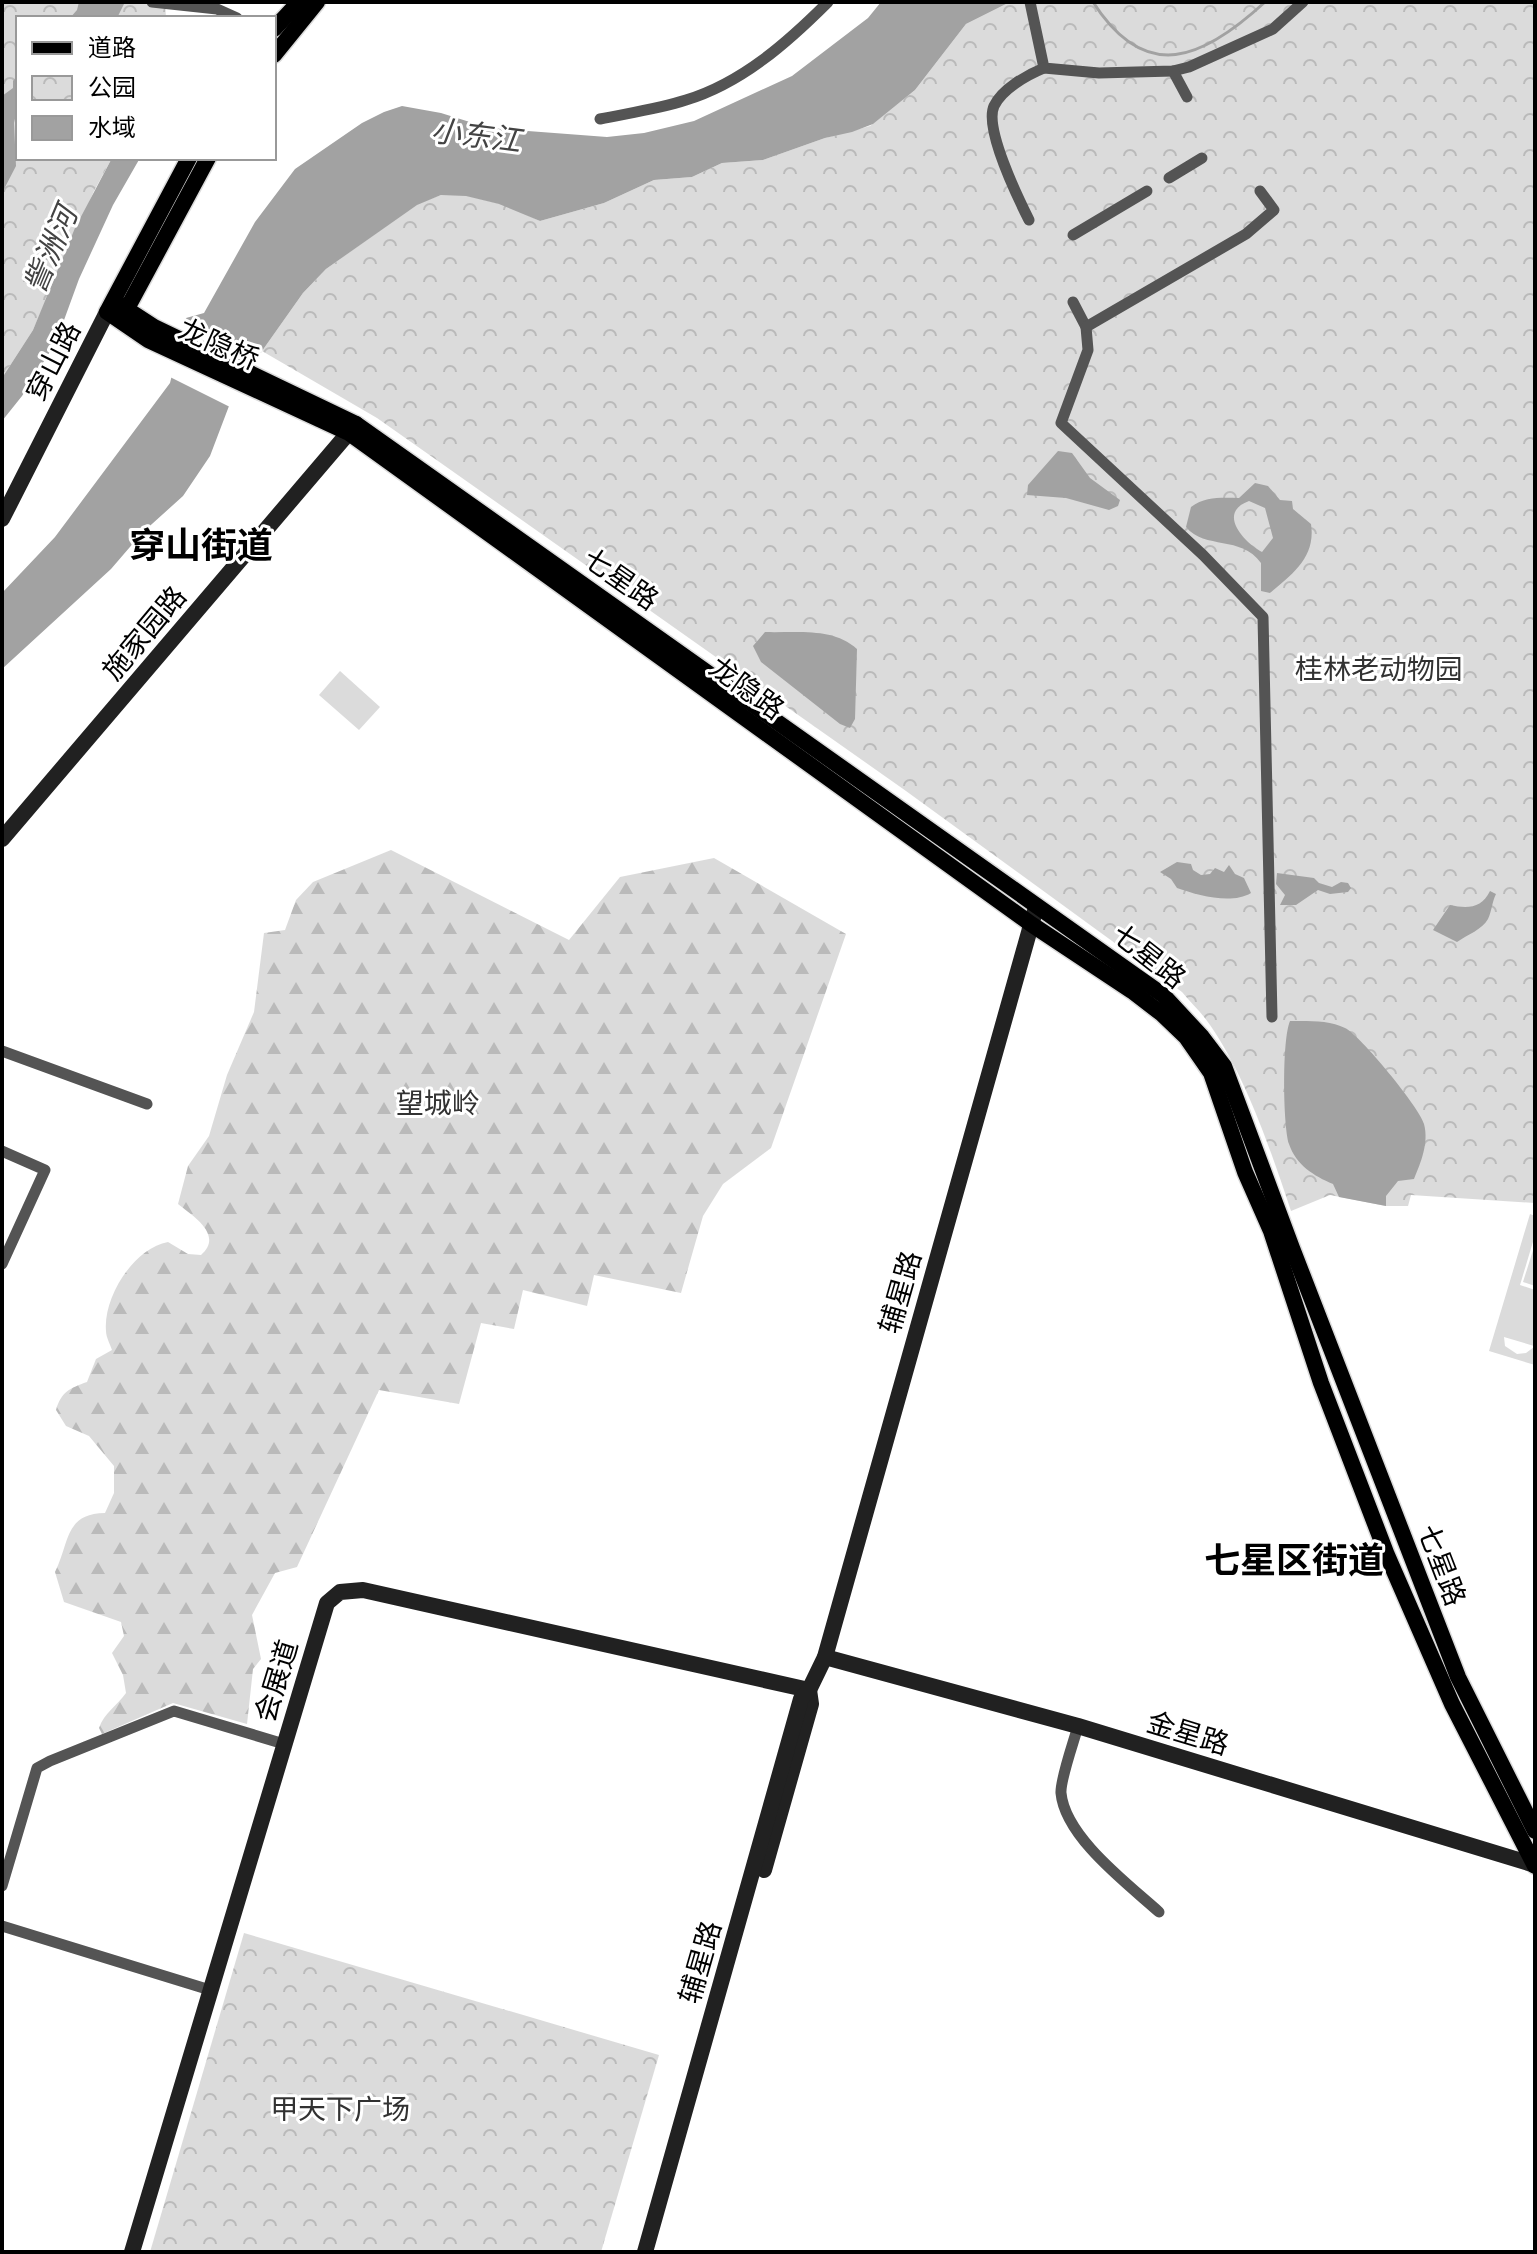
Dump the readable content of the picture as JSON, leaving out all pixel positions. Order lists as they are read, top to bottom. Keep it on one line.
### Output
{"streets":{"main road":["龙隐桥","穿山路","七星路","龙隐路"],"street":["施家园路","辅星路","会展道","金星路"]},"crossings":[["龙隐桥","穿山路"],["龙隐桥","龙隐路"],["七星路","施家园路"],["七星路","龙隐路"],["七星路","辅星路"],["七星路","金星路"],["施家园路","龙隐路"],["龙隐路","辅星路"],["辅星路","会展道"],["辅星路","金星路"]],"districts":["穿山街道","七星区街道"],"water":["小东江","訾洲河"],"parks":["桂林老动物园","望城岭","甲天下广场"],"legend":["道路","公园","水域"]}
